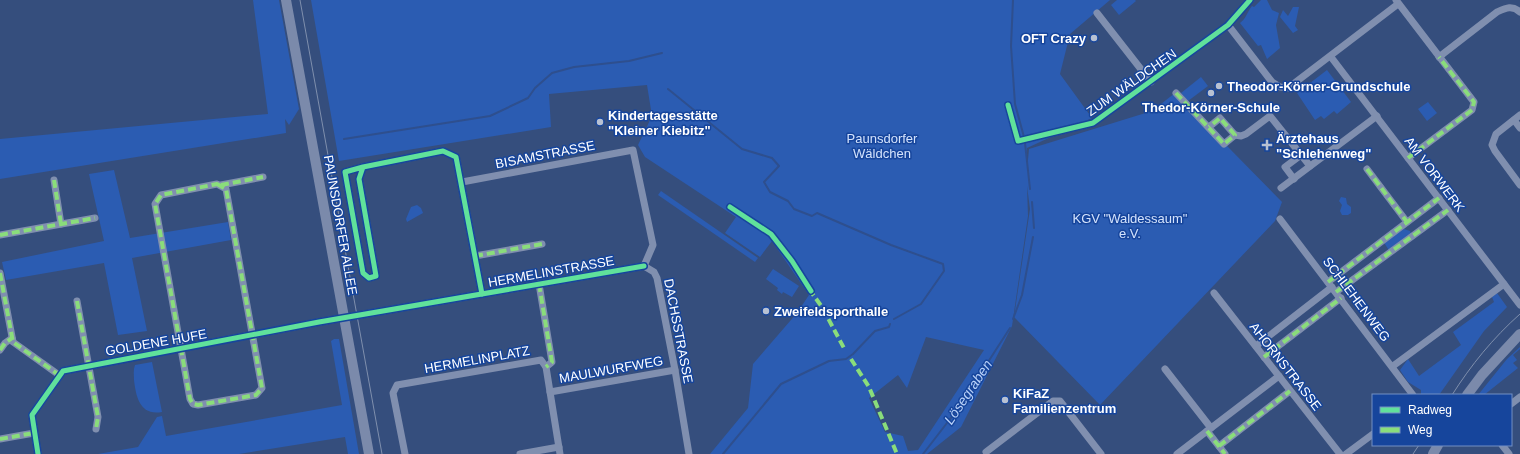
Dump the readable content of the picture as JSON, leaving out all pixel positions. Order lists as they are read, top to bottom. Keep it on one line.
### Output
{"streets":{"main road":["PAUNSDORFER ALLEE"],"street":["ZUM WÄLDCHEN","BISAMSTRASSE","AM VORWERK","HERMELINSTRASSE","SCHLEHENWEG","DACHSSTRASSE","GOLDENE HUFE","HERMELINPLATZ","AHORNSTRASSE","MAULWURFWEG"]},"crossings":[["BISAMSTRASSE","HERMELINSTRASSE"],["BISAMSTRASSE","DACHSSTRASSE"],["PAUNSDORFER ALLEE","HERMELINSTRASSE"],["PAUNSDORFER ALLEE","GOLDENE HUFE"],["HERMELINSTRASSE","DACHSSTRASSE"],["HERMELINSTRASSE","GOLDENE HUFE"],["HERMELINSTRASSE","HERMELINPLATZ"],["DACHSSTRASSE","MAULWURFWEG"]],"water":["Lösegraben"],"parks":["Paunsdorfer Wäldchen","KGV \"Waldessaum\" e.V."],"places":{"other":["OFT Crazy","Theodor-Körner-Grundschule","Thedor-Körner-Schule","Kindertagesstätte \"Kleiner Kiebitz\"","Zweifeldsporthalle","KiFaZ Familienzentrum"],"health":["Ärztehaus \"Schlehenweg\""]},"legend":["Radweg","Weg"]}
